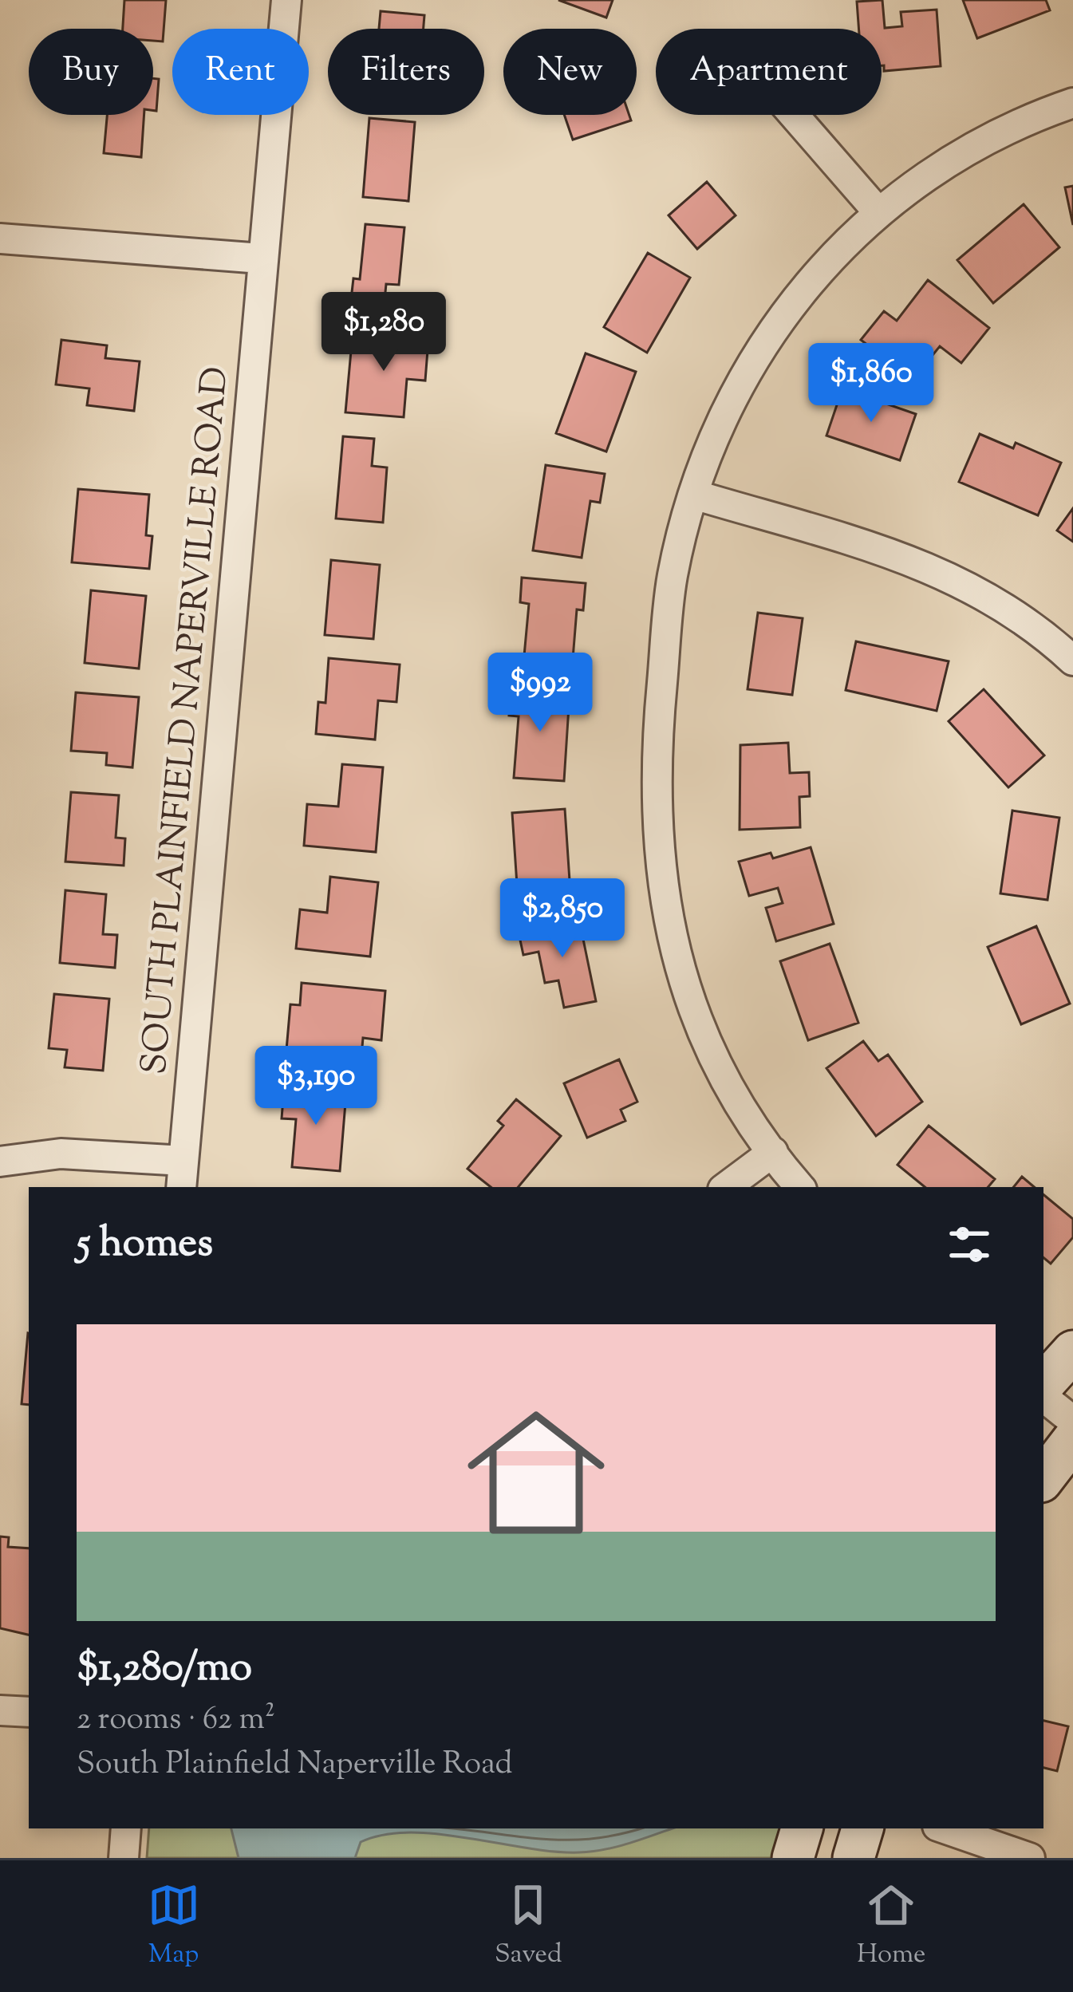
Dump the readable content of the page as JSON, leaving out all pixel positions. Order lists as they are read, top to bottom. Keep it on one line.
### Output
{"streets":{"street":["SOUTH PLAINFIELD NAPERVILLE ROAD"]},"page":{"chip":["Buy","Rent","Filters","New","Apartment"],"price":["$1,280","$1,860","$992","$2,850","$3,190"],"heading":"5 homes","list":[{"name":"$1,280/mo","note":"2 rooms · 62 m² · South Plainfield Naperville Road"}],"tabs":["Map","Saved","Home"]}}
